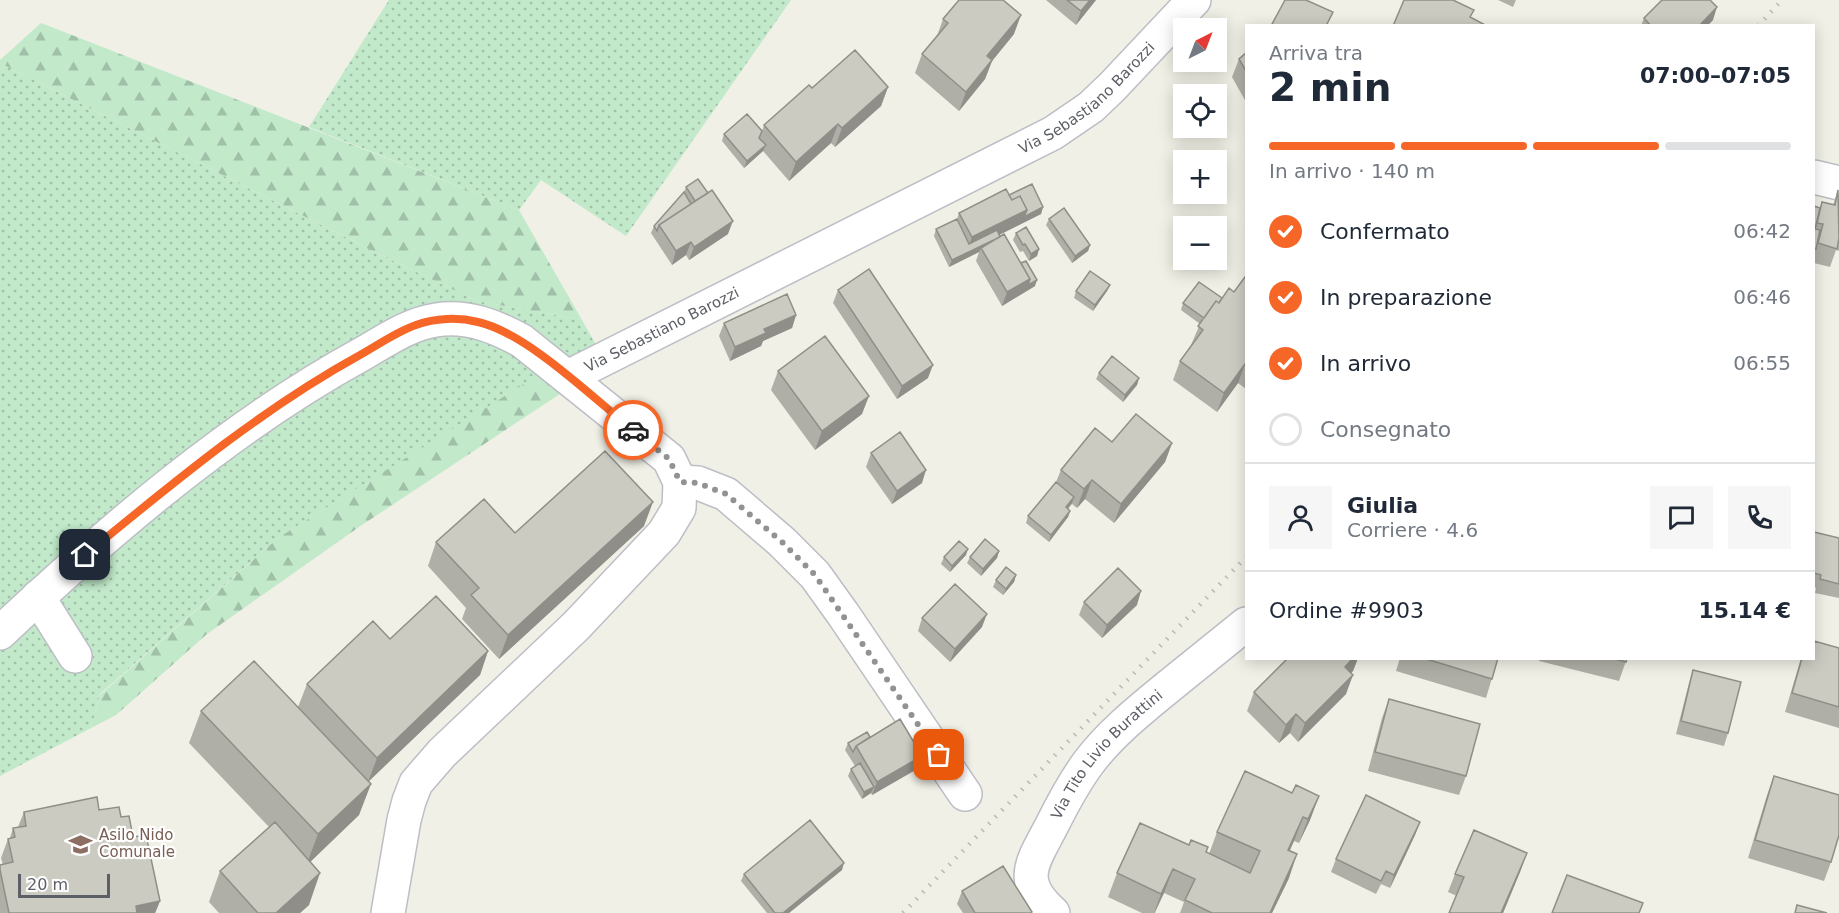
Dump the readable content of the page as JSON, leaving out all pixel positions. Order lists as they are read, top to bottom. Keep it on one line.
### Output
{"streets":{"street":["Via Sebastiano Barozzi","Via Tito Livio Burattini"]},"places":{"school or university":["Asilo Nido Comunale"]},"scale_bar":"20 m","north":"top right","page":{"map_buttons":["+","−"],"heading":["2 min","Arriva tra","07:00–07:05"],"panel":["Giulia","Corriere · 4.6","Ordine #9903","15.14 €"],"bar":"In arrivo · 140 m","list":[["Confermato","06:42"],["In preparazione","06:46"],["In arrivo","06:55"],"Consegnato"],"scale":"20 m"}}
